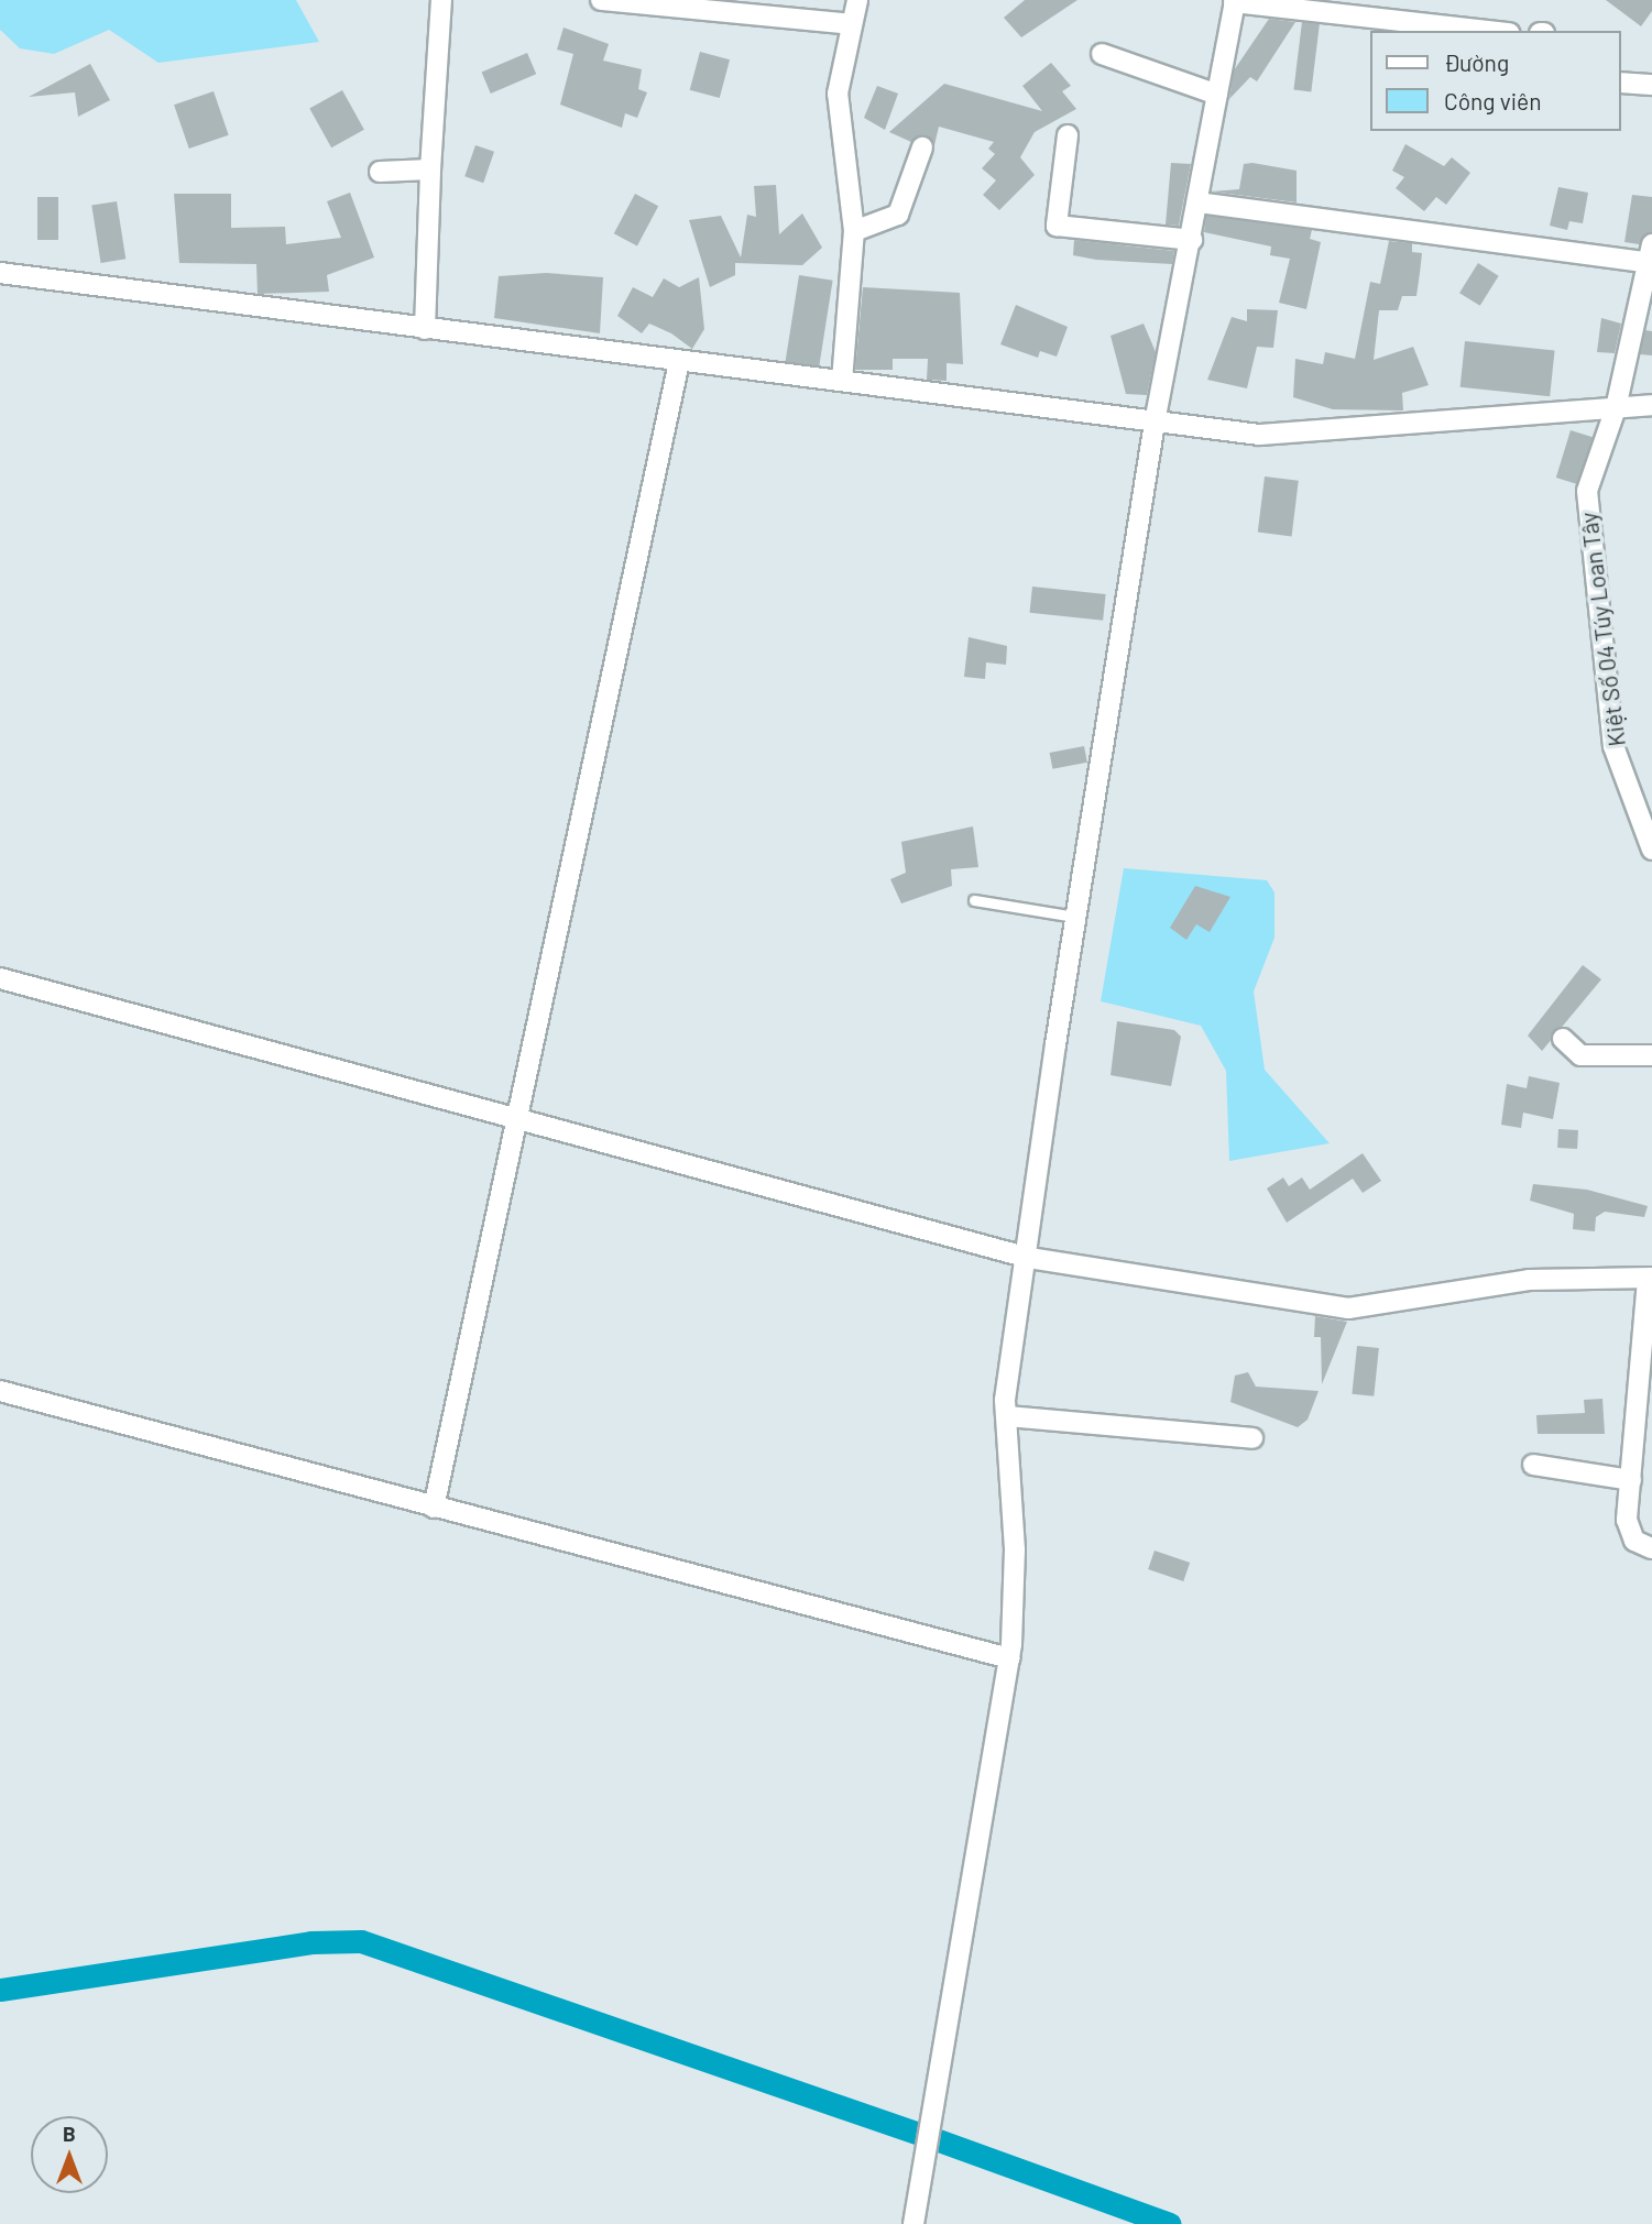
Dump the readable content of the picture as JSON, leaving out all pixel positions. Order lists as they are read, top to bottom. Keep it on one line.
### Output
{"streets":{"street":["Kiệt Số 04 Túy Loan Tây"]},"legend":["Đường","Công viên"],"north":"top"}
